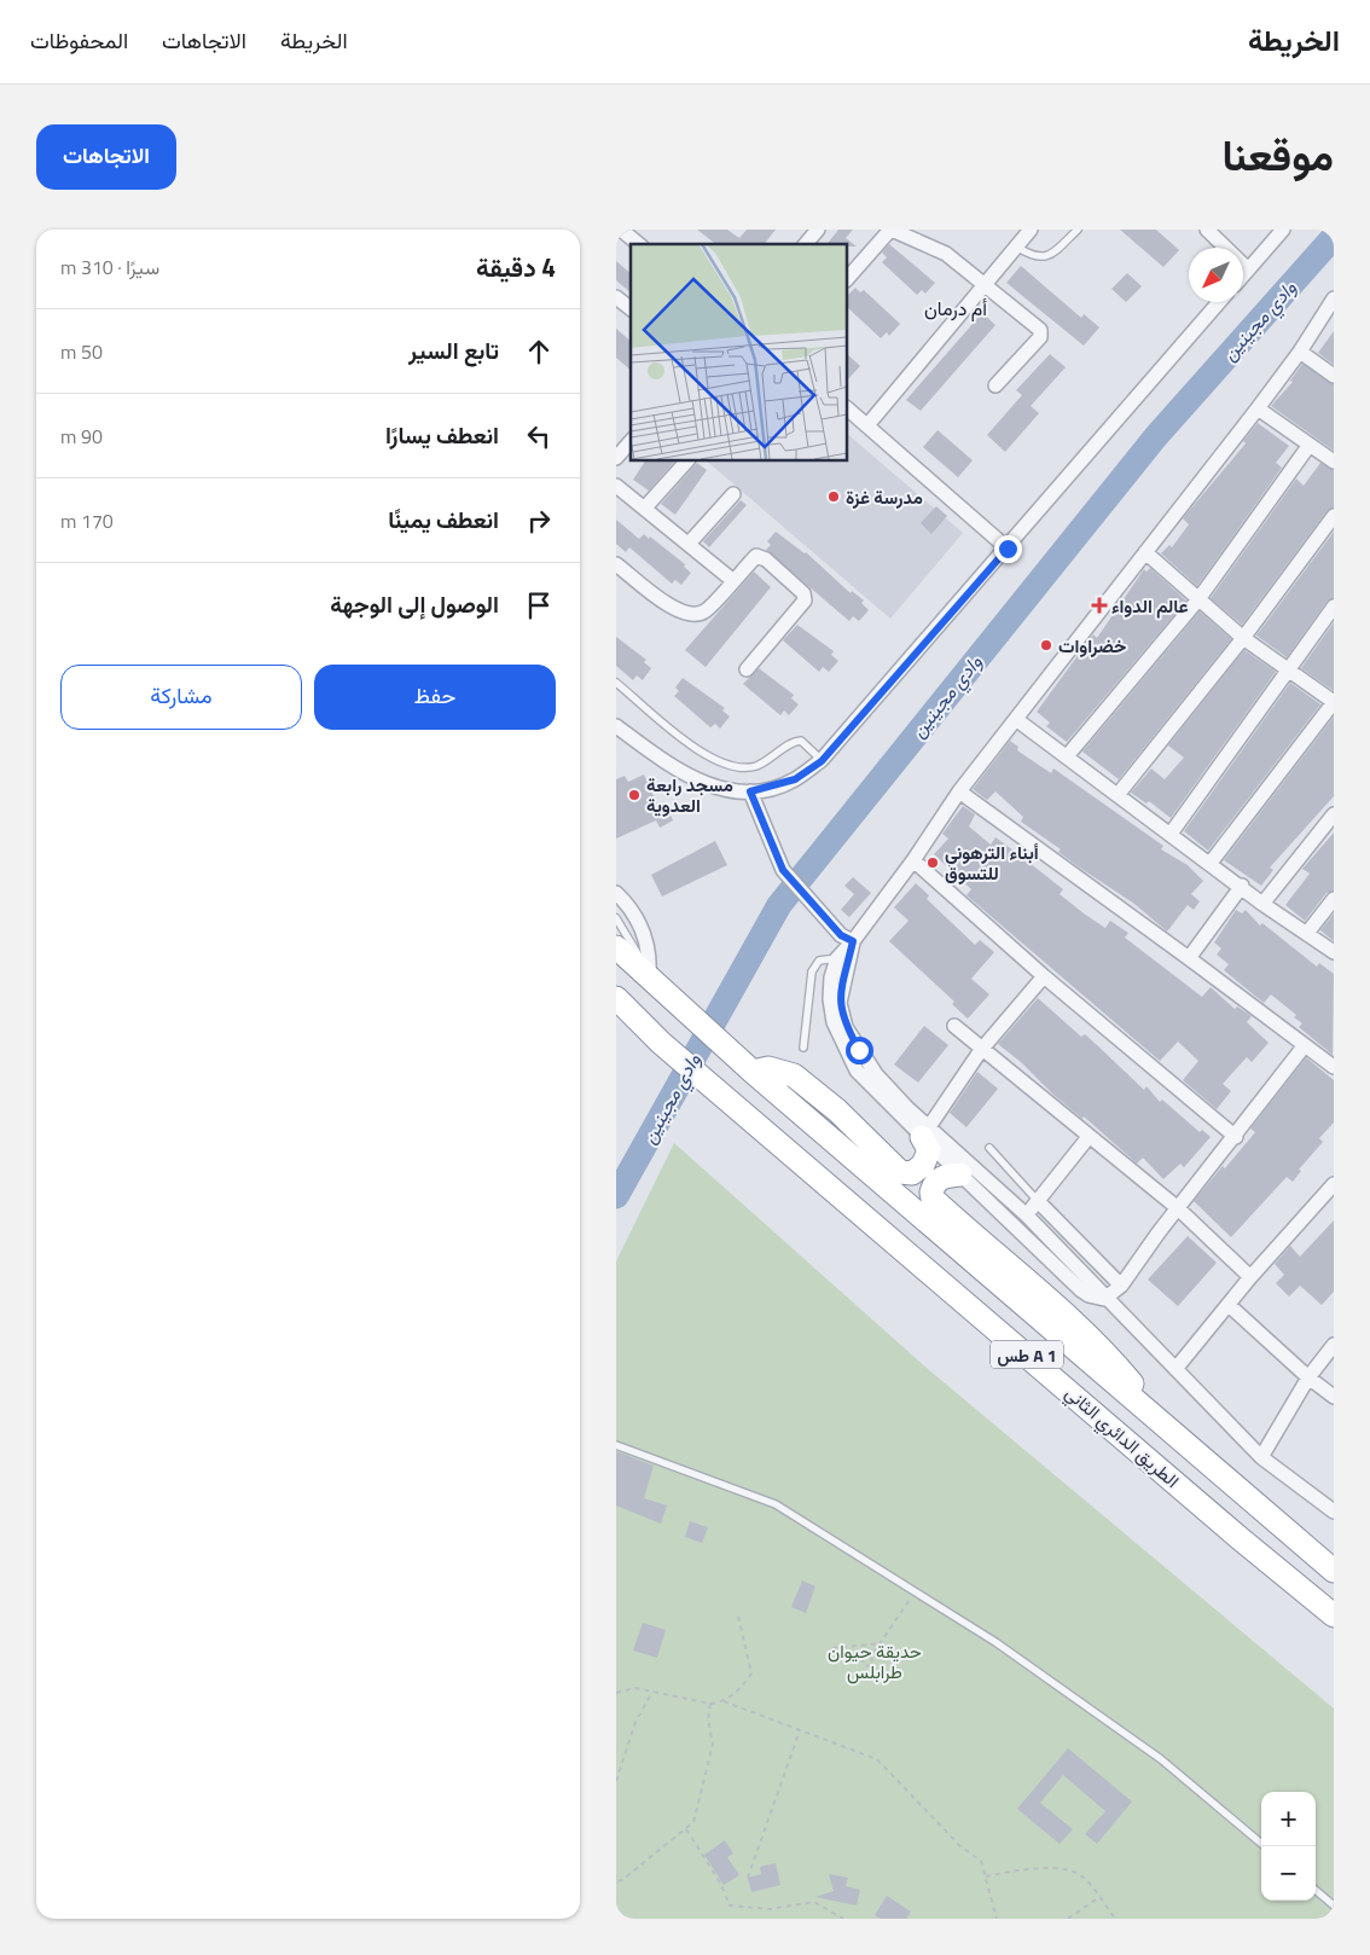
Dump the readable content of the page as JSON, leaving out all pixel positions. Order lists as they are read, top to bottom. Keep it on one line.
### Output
{"streets":{"highway":["طس A 1","الطريق الدائري الثاني"]},"districts":["أم درمان"],"water":["وادي مجينين"],"parks":["حديقة حيوان طرابلس"],"places":{"other":["مدرسة غزة","خضراوات","مسجد رابعة العدوية","أبناء الترهوني للتسوق"],"health":["عالم الدواء"]},"north":"bottom left","page":{"header":"الخريطة","nav":["الخريطة","الاتجاهات","المحفوظات"],"title":"موقعنا","buttons":["الاتجاهات",["حفظ","مشاركة"]],"heading":["4 دقيقة","سيرًا · 310 m"],"list":[["تابع السير","50 m"],["انعطف يسارًا","90 m"],["انعطف يمينًا","170 m"],"الوصول إلى الوجهة"],"map_buttons":["+","−"]}}
